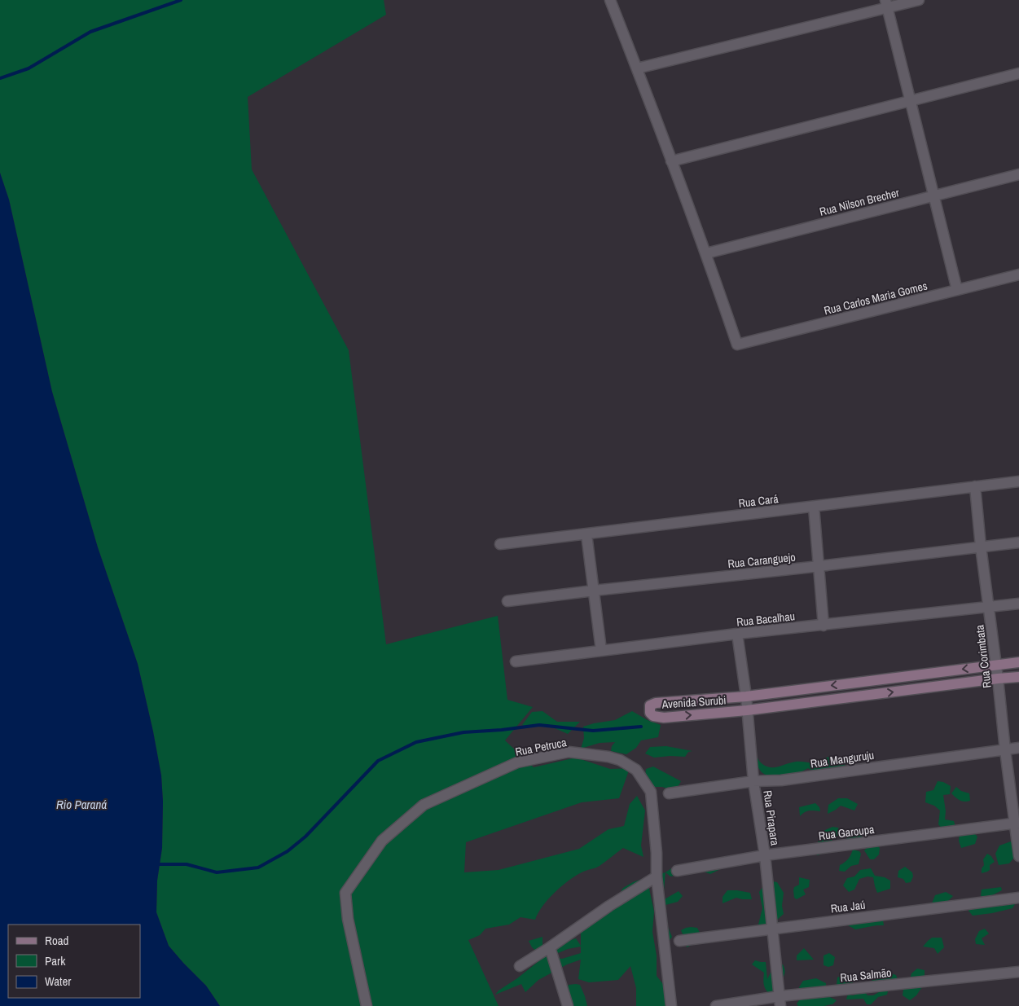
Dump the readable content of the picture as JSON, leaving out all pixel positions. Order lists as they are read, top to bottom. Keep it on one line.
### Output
{"streets":{"street":["Rua Nilson Brecher","Rua Carlos Maria Gomes","Rua Cará","Rua Caranguejo","Rua Bacalhau","Rua Corimbata","Avenida Surubi","Rua Petruca","Rua Manguruju","Rua Pirapara","Rua Garoupa","Rua Jaú","Rua Salmão"]},"crossings":[["Rua Nilson Brecher","Rua Carlos Maria Gomes"],["Rua Cará","Rua Corimbata"],["Rua Caranguejo","Rua Corimbata"],["Rua Bacalhau","Rua Corimbata"],["Rua Bacalhau","Rua Pirapara"],["Rua Corimbata","Avenida Surubi"],["Rua Corimbata","Rua Manguruju"],["Rua Corimbata","Rua Garoupa"],["Avenida Surubi","Rua Pirapara"],["Rua Manguruju","Rua Pirapara"],["Rua Pirapara","Rua Garoupa"],["Rua Pirapara","Rua Jaú"],["Rua Pirapara","Rua Salmão"]],"water":["Rio Paraná"],"legend":["Road","Park","Water"]}
